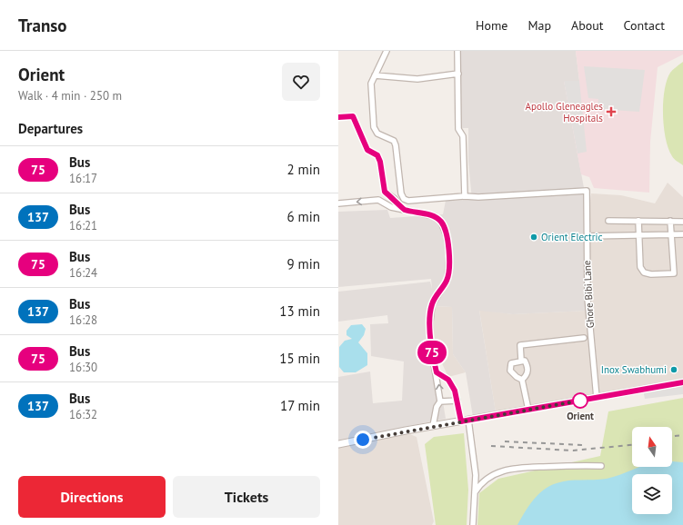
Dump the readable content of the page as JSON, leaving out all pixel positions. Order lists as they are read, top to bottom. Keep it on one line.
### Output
{"streets":{"street":["Ghore Bibi Lane"]},"places":{"health":["Apollo Gleneagles Hospitals"],"other":["Orient Electric","Inox Swabhumi","Orient"]},"lines":["bus line 75"],"north":"top","page":{"header":"Transo","nav":["Home","Map","About","Contact"],"heading":[["Orient","Walk · 4 min · 250 m"],"Departures"],"on_map":"75","list":[{"mark":"75","name":"Bus","note":"16:17","value":"2 min"},{"mark":"137","name":"Bus","note":"16:21","value":"6 min"},{"mark":"75","name":"Bus","note":"16:24","value":"9 min"},{"mark":"137","name":"Bus","note":"16:28","value":"13 min"},{"mark":"75","name":"Bus","note":"16:30","value":"15 min"},{"mark":"137","name":"Bus","note":"16:32","value":"17 min"}],"buttons":["Directions","Tickets"]}}
